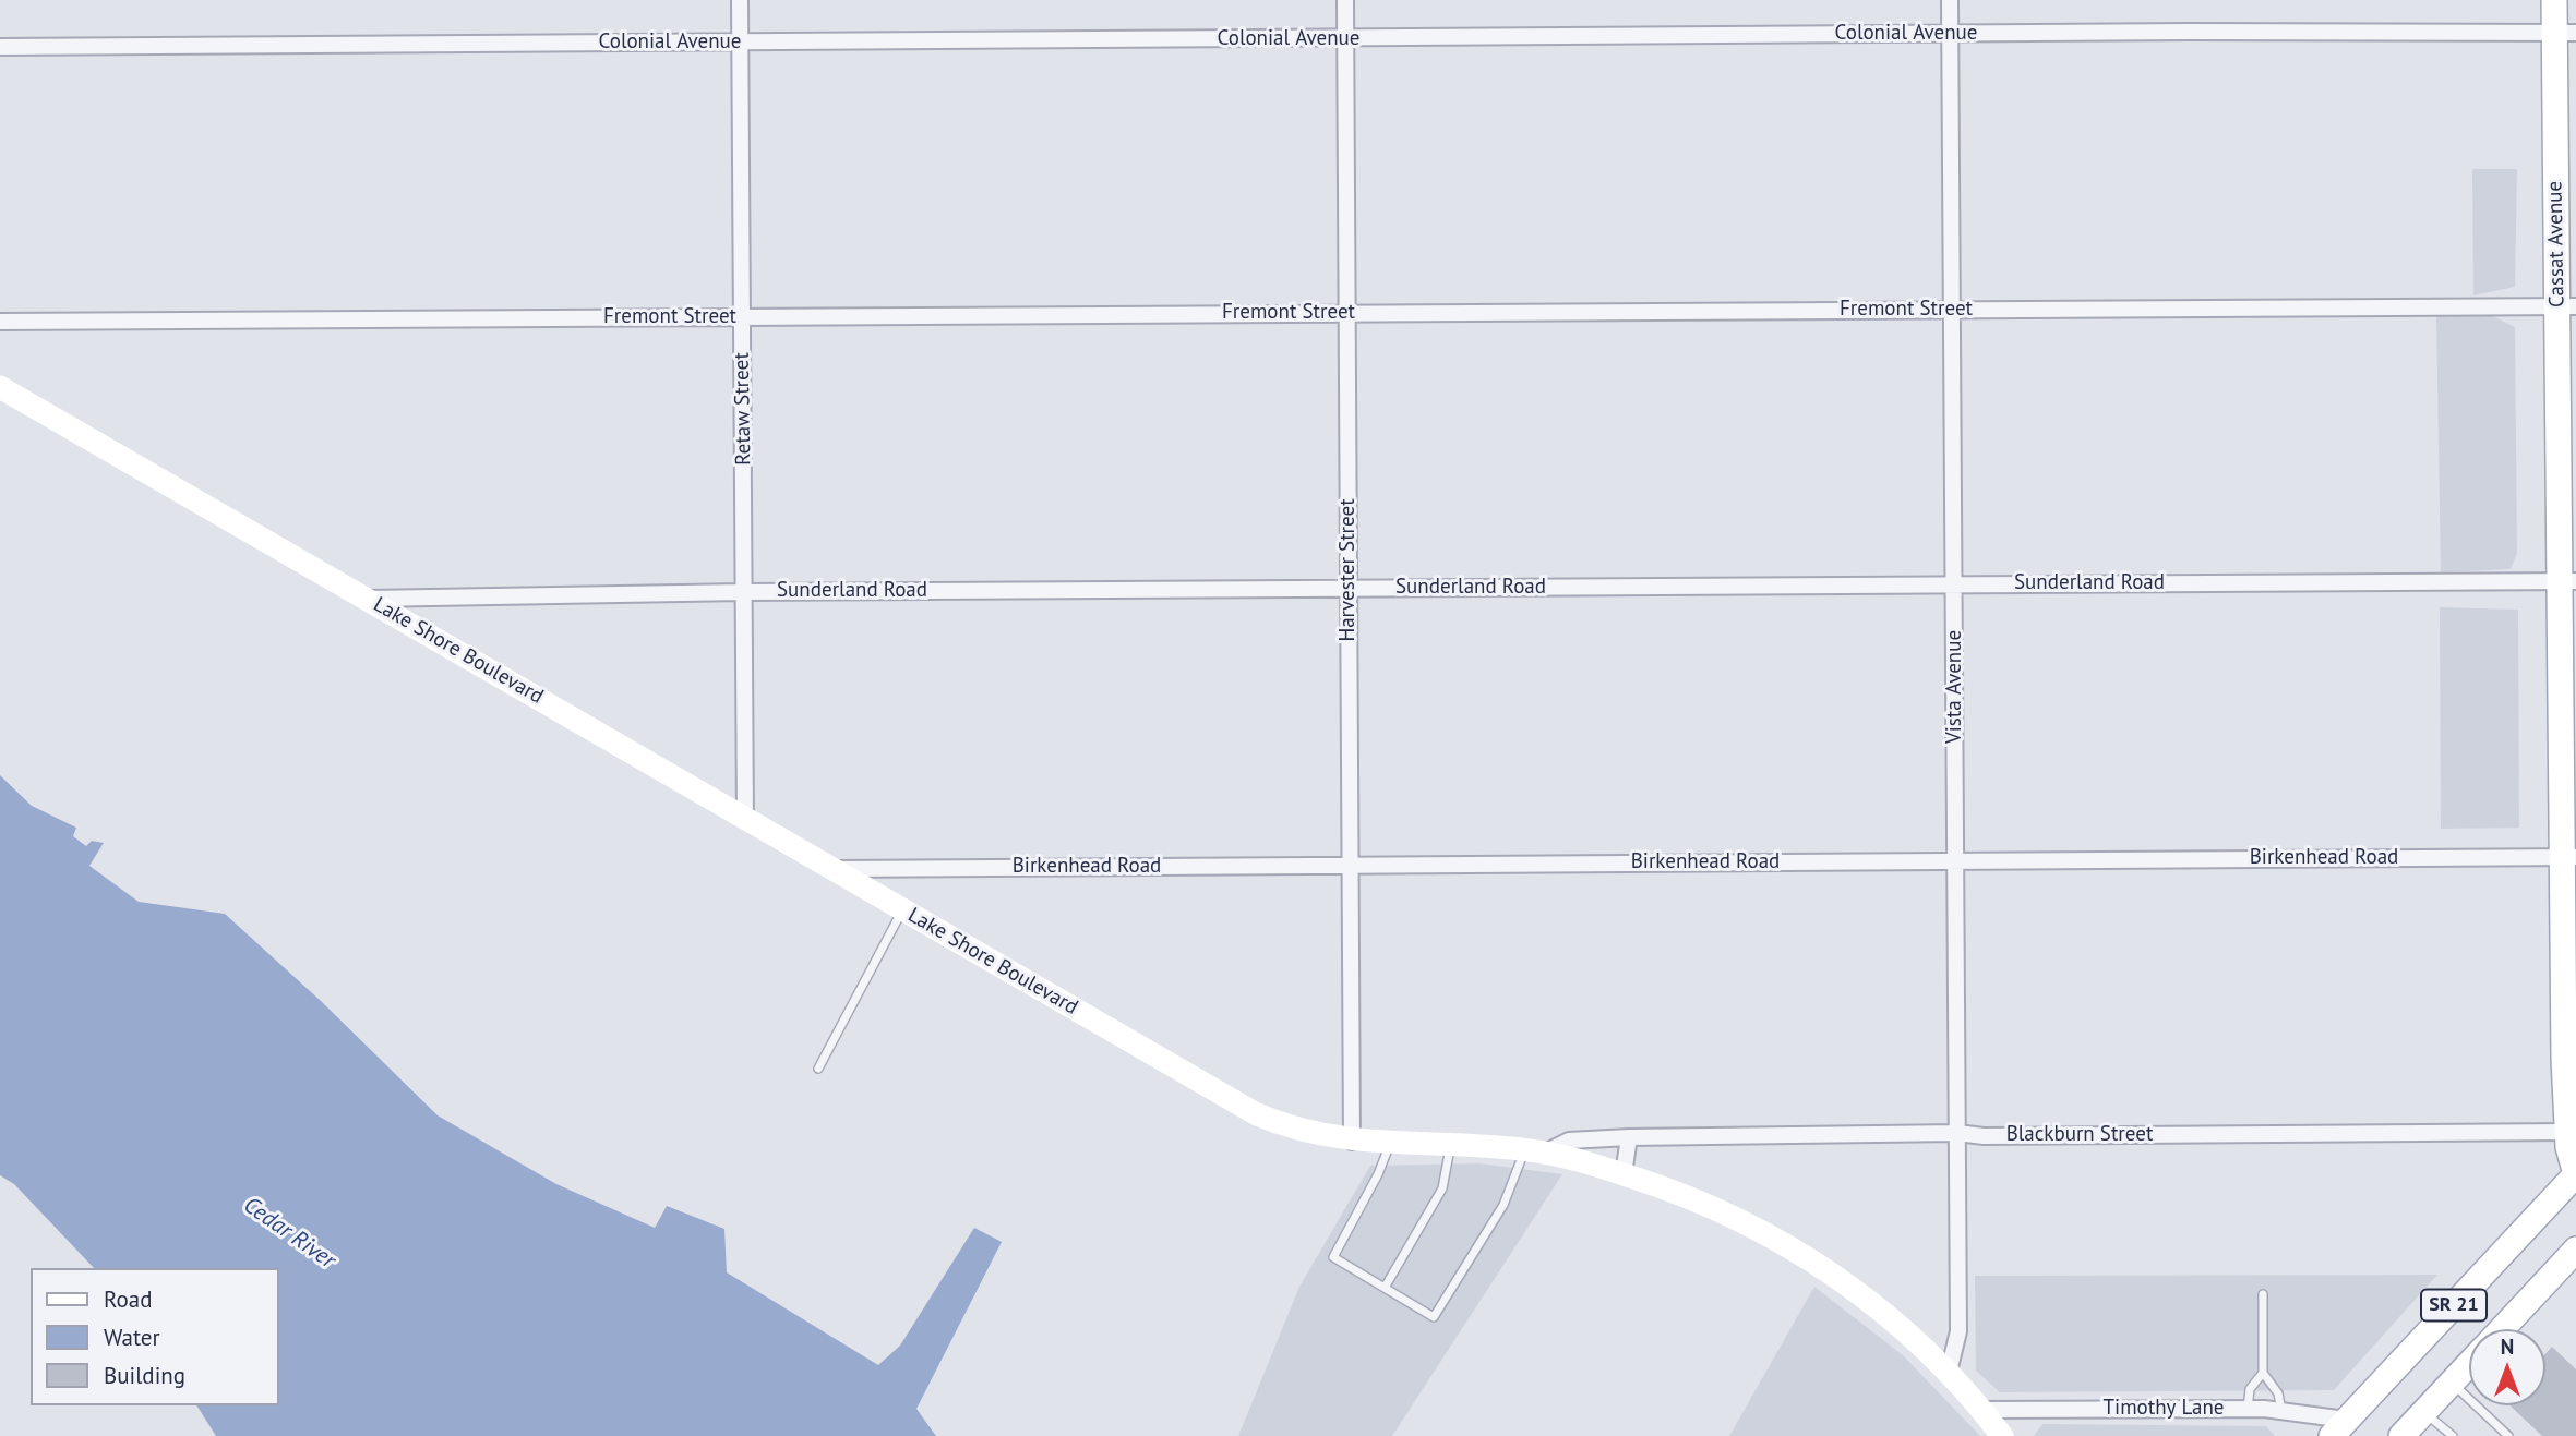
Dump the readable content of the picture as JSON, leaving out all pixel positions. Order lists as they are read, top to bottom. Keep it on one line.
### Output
{"streets":{"main road":["Cassat Avenue","SR 21"],"street":["Colonial Avenue","Fremont Street","Retaw Street","Harvester Street","Sunderland Road","Lake Shore Boulevard","Vista Avenue","Birkenhead Road","Blackburn Street","Timothy Lane"]},"crossings":[["Colonial Avenue","Cassat Avenue"],["Colonial Avenue","Retaw Street"],["Colonial Avenue","Harvester Street"],["Colonial Avenue","Vista Avenue"],["Cassat Avenue","Fremont Street"],["Cassat Avenue","Sunderland Road"],["Cassat Avenue","Birkenhead Road"],["Cassat Avenue","Blackburn Street"],["Cassat Avenue","SR 21"],["Fremont Street","Retaw Street"],["Fremont Street","Harvester Street"],["Fremont Street","Vista Avenue"],["Retaw Street","Sunderland Road"],["Retaw Street","Lake Shore Boulevard"],["Harvester Street","Sunderland Road"],["Harvester Street","Lake Shore Boulevard"],["Harvester Street","Birkenhead Road"],["Sunderland Road","Lake Shore Boulevard"],["Sunderland Road","Vista Avenue"],["Lake Shore Boulevard","Vista Avenue"],["Lake Shore Boulevard","Birkenhead Road"],["Lake Shore Boulevard","Blackburn Street"],["Lake Shore Boulevard","Timothy Lane"],["Vista Avenue","Birkenhead Road"],["Vista Avenue","Blackburn Street"],["SR 21","Timothy Lane"]],"water":["Cedar River"],"legend":["Road","Water","Building"],"north":"top"}
